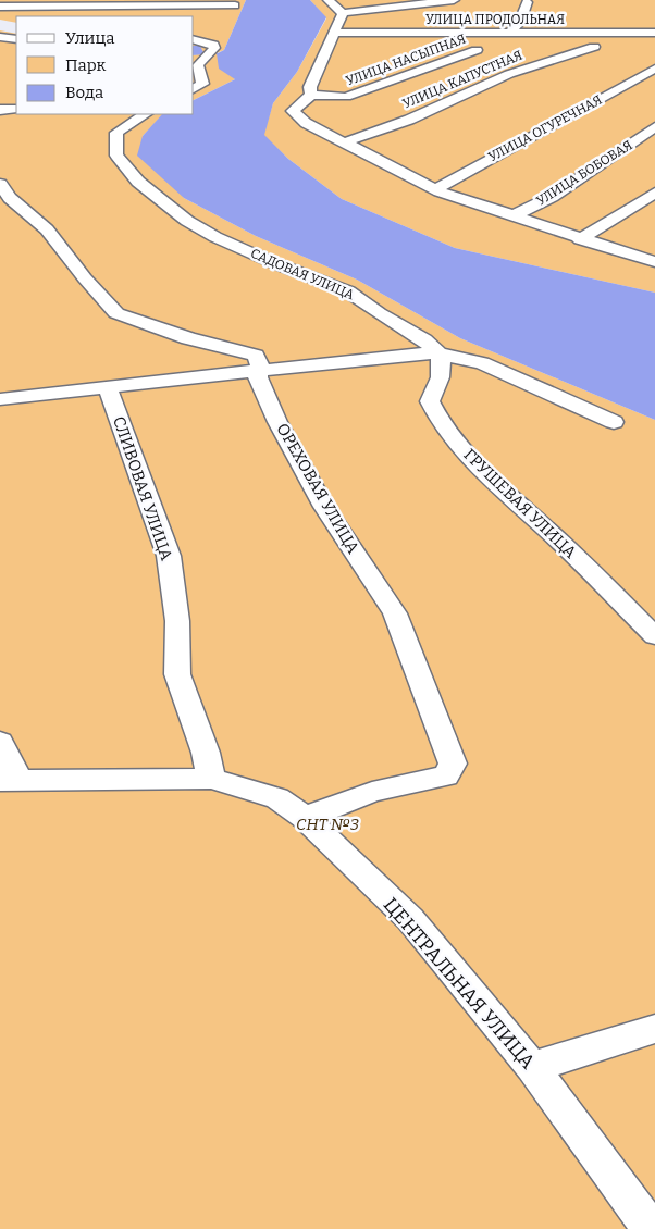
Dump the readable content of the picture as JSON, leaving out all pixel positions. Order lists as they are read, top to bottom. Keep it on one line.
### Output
{"streets":{"street":["УЛИЦА ПРОДОЛЬНАЯ","УЛИЦА НАСЫПНАЯ","УЛИЦА КАПУСТНАЯ","УЛИЦА ОГУРЕЧНАЯ","УЛИЦА БОБОВАЯ","САДОВАЯ УЛИЦА","СЛИВОВАЯ УЛИЦА","ОРЕХОВАЯ УЛИЦА","ГРУШЕВАЯ УЛИЦА","ЦЕНТРАЛЬНАЯ УЛИЦА"]},"crossings":[["САДОВАЯ УЛИЦА","ГРУШЕВАЯ УЛИЦА"],["СЛИВОВАЯ УЛИЦА","ЦЕНТРАЛЬНАЯ УЛИЦА"],["ОРЕХОВАЯ УЛИЦА","ЦЕНТРАЛЬНАЯ УЛИЦА"]],"parks":["СНТ №3"],"legend":["Улица","Парк","Вода"]}
